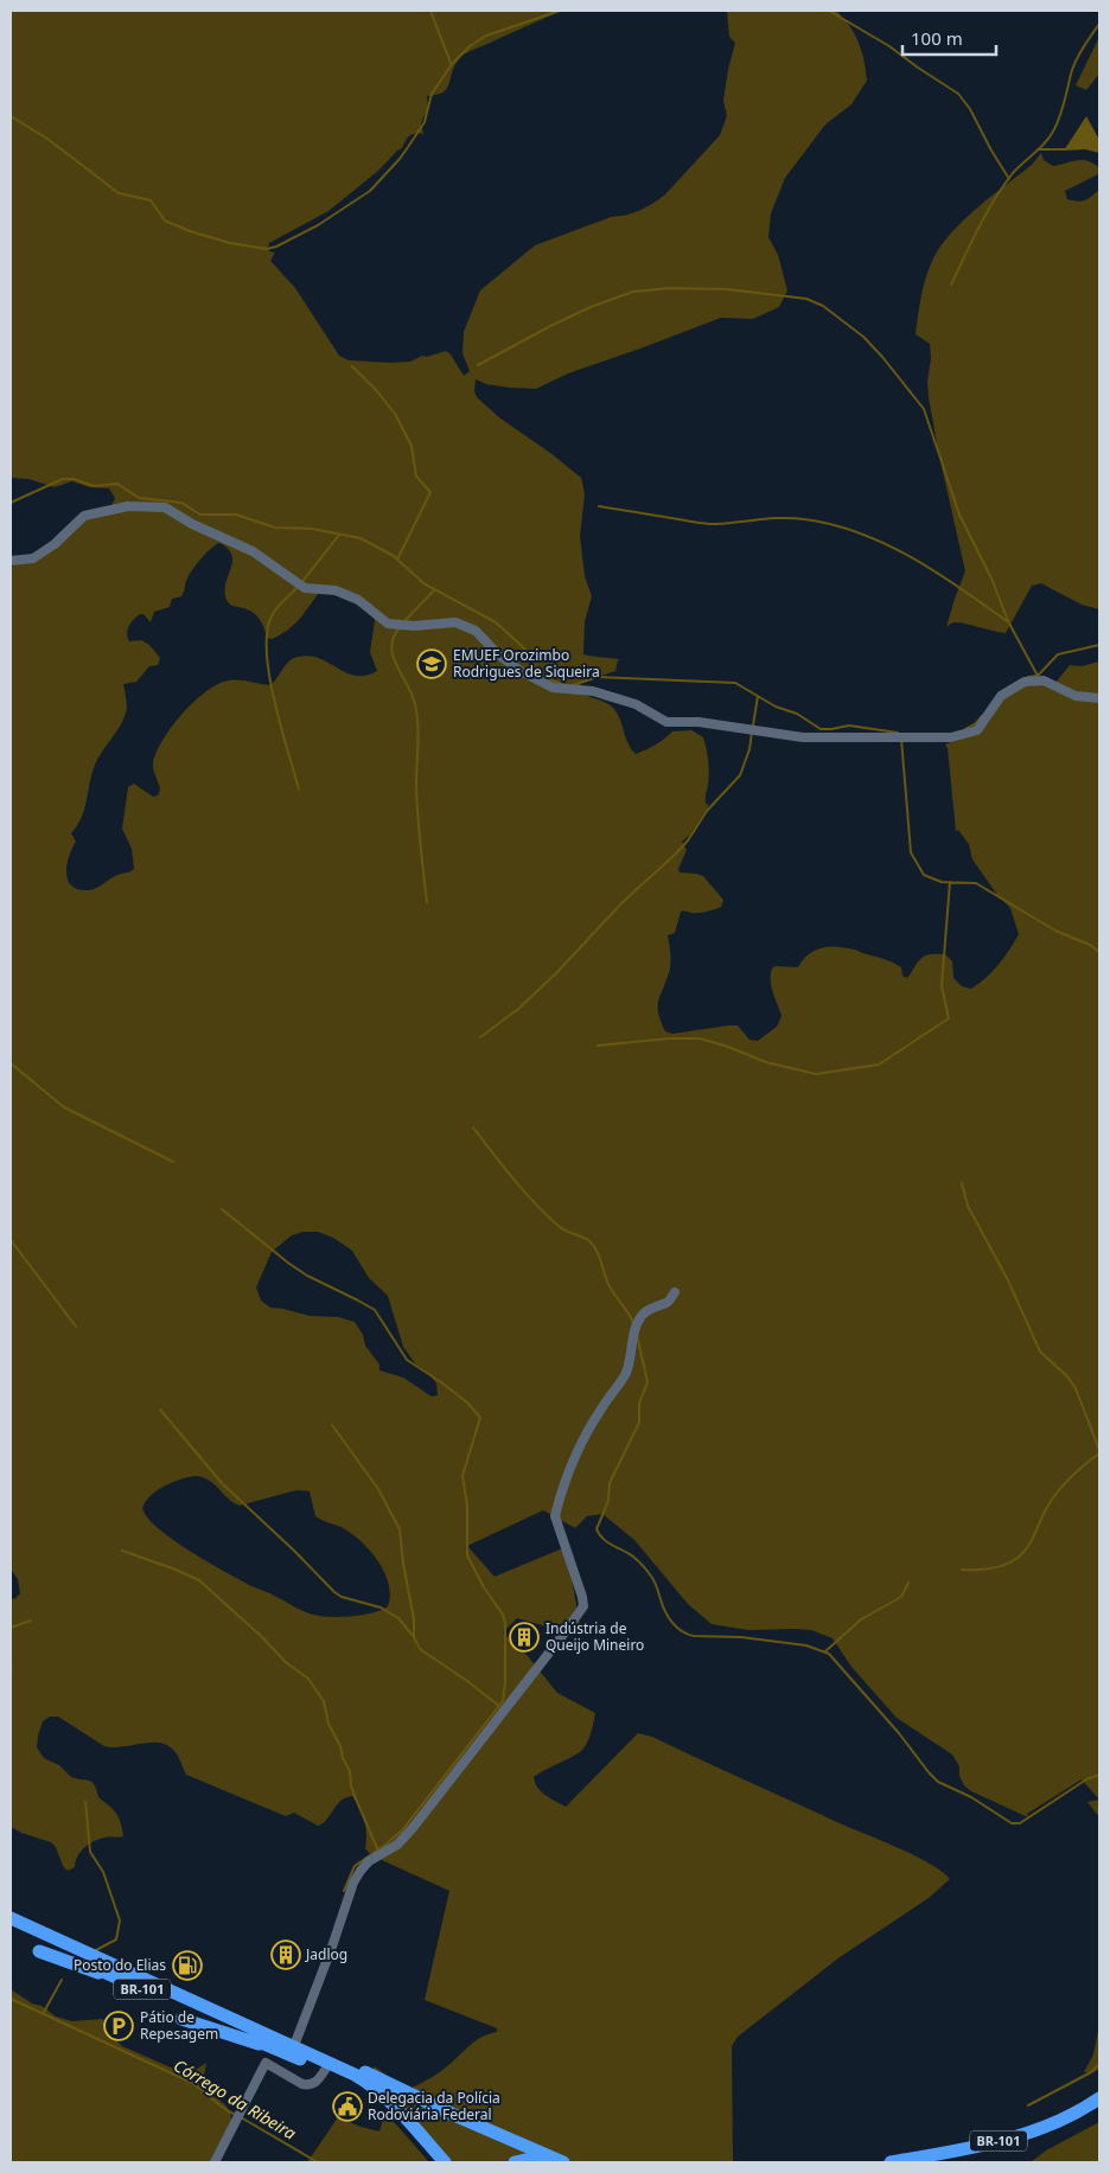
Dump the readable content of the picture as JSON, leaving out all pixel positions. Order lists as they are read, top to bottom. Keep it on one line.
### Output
{"streets":{"highway":["BR-101"]},"water":["Córrego da Ribeira"],"places":{"school or university":["EMUEF Orozimbo Rodrigues de Siqueira"],"building":["Indústria de Queijo Mineiro","Jadlog"],"fuel station":["Posto do Elias"],"parking":["Pátio de Repesagem"],"public building":["Delegacia da Polícia Rodoviária Federal"]},"scale_bar":"100 m"}
